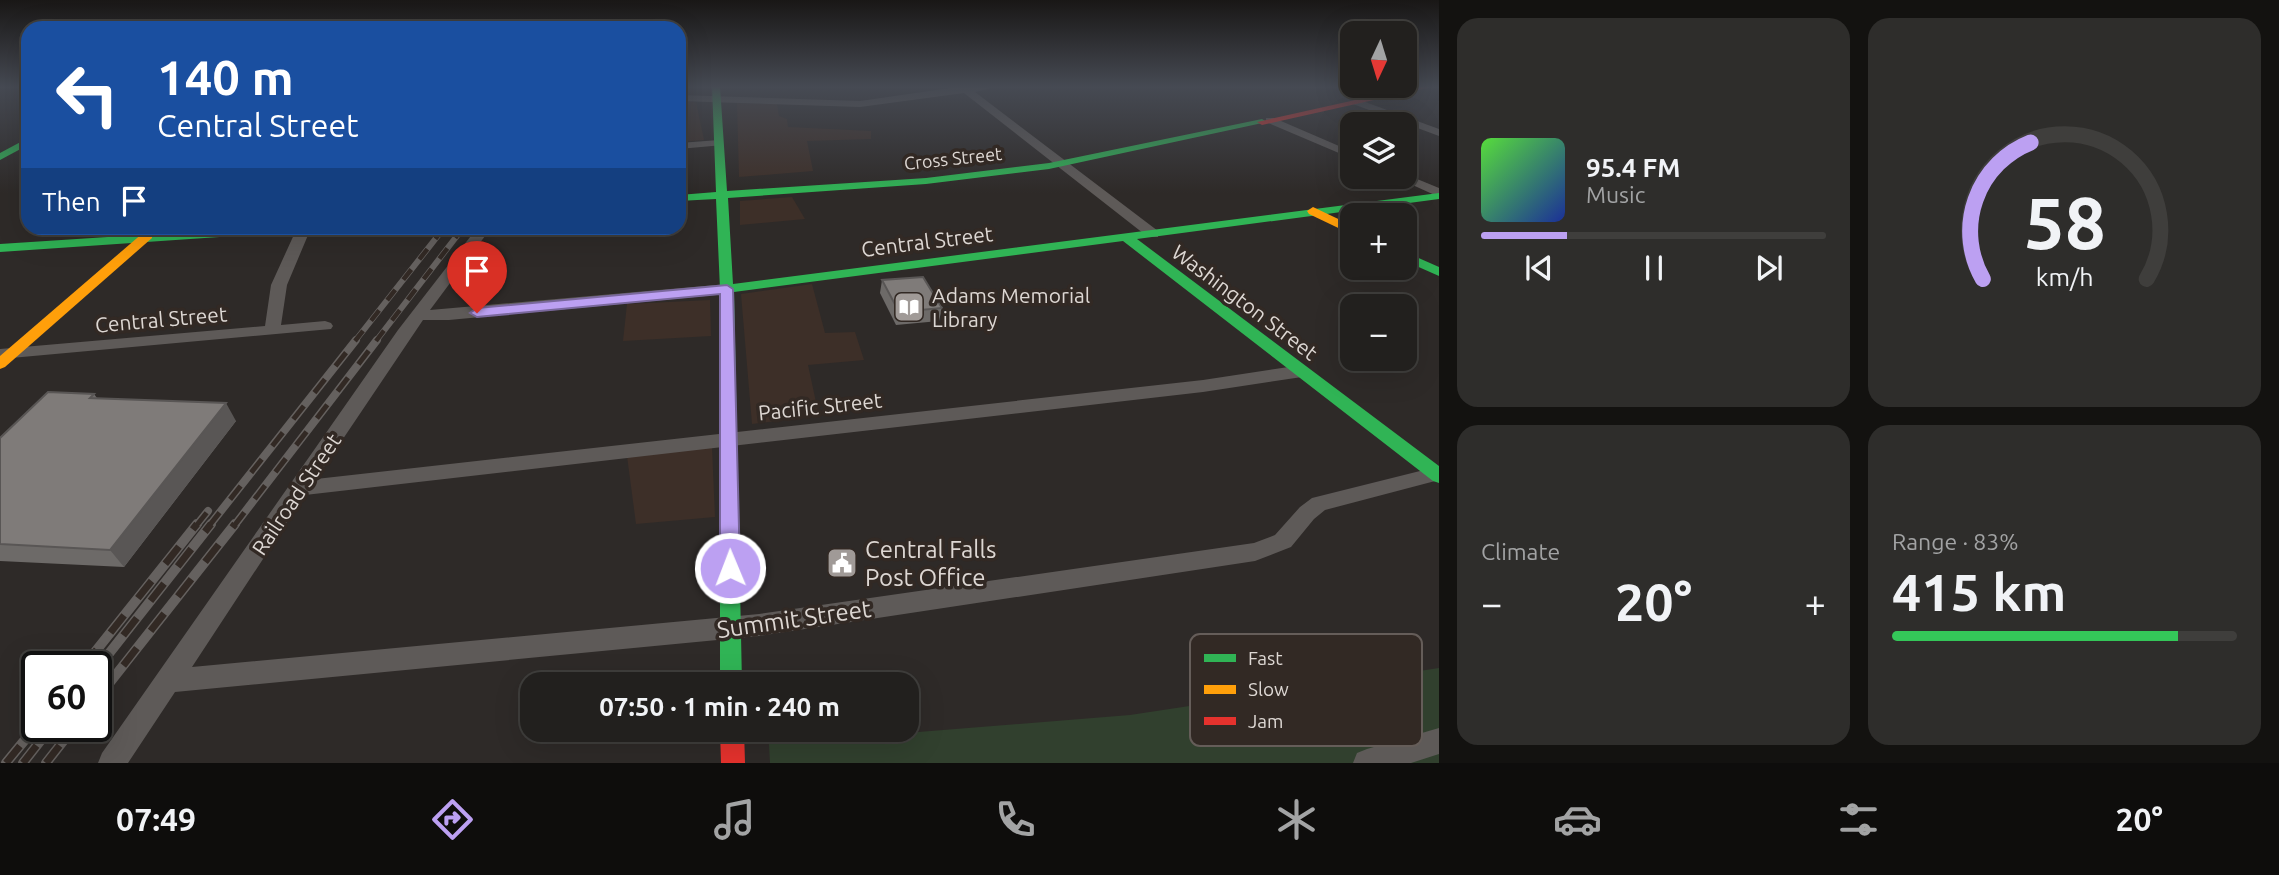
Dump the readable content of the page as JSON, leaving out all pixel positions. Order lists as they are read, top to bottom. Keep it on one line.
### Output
{"streets":{"main road":["Cross Street","Central Street","Washington Street"],"street":["Pacific Street","Railroad Street","Summit Street"]},"crossings":[["Central Street","Washington Street"],["Central Street","Railroad Street"],["Washington Street","Pacific Street"],["Washington Street","Summit Street"],["Pacific Street","Railroad Street"],["Railroad Street","Summit Street"]],"places":{"library":["Adams Memorial Library"],"public building":["Central Falls Post Office"]},"legend":["Fast","Slow","Jam"],"north":"bottom","page":{"map_buttons":["+","−"],"turn":["140 m","Central Street"],"song":["95.4 FM","Music"],"then":"Then","tile":["Climate",["Range · 83%","415 km"]],"heat":["−","20°","+"],"limit":"60","trip":"07:50 · 1 min · 240 m","tabs":["07:49","20°"],"gauge":["58","km/h"]}}
